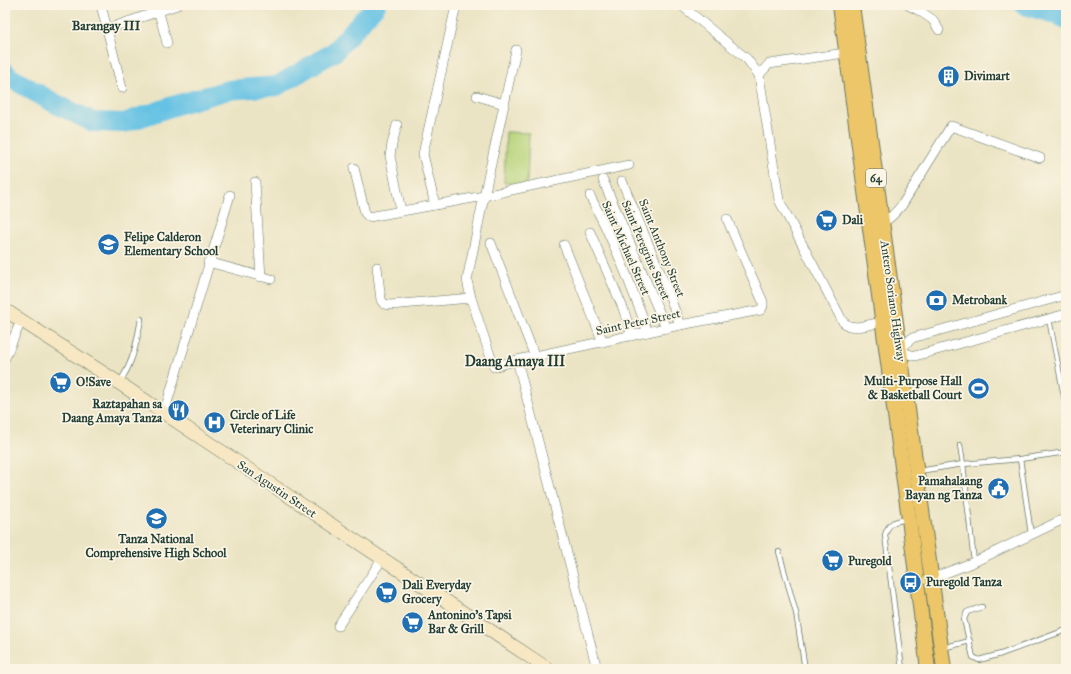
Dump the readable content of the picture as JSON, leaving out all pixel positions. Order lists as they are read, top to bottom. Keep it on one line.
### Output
{"streets":{"main road":["64","Antero Soriano Highway","San Agustin Street"],"street":["Saint Michael Street","Saint Anthony Street","Saint Peregrine Street","Saint Peter Street"]},"crossings":[["Saint Michael Street","Saint Peter Street"],["Saint Anthony Street","Saint Peter Street"],["Saint Peregrine Street","Saint Peter Street"]],"districts":["Barangay III","Daang Amaya III"],"places":{"building":["Divimart"],"supermarket":["Dali","O!Save","Puregold","Dali Everyday Grocery","Antonino's Tapsi Bar & Grill"],"school or university":["Felipe Calderon Elementary School","Tanza National Comprehensive High School"],"bank":["Metrobank"],"sports":["Multi-Purpose Hall & Basketball Court"],"restaurant":["Raztapahan sa Daang Amaya Tanza"],"hospital":["Circle of Life Veterinary Clinic"],"public building":["Pamahalaang Bayan ng Tanza"],"bus stop":["Puregold Tanza"]}}
